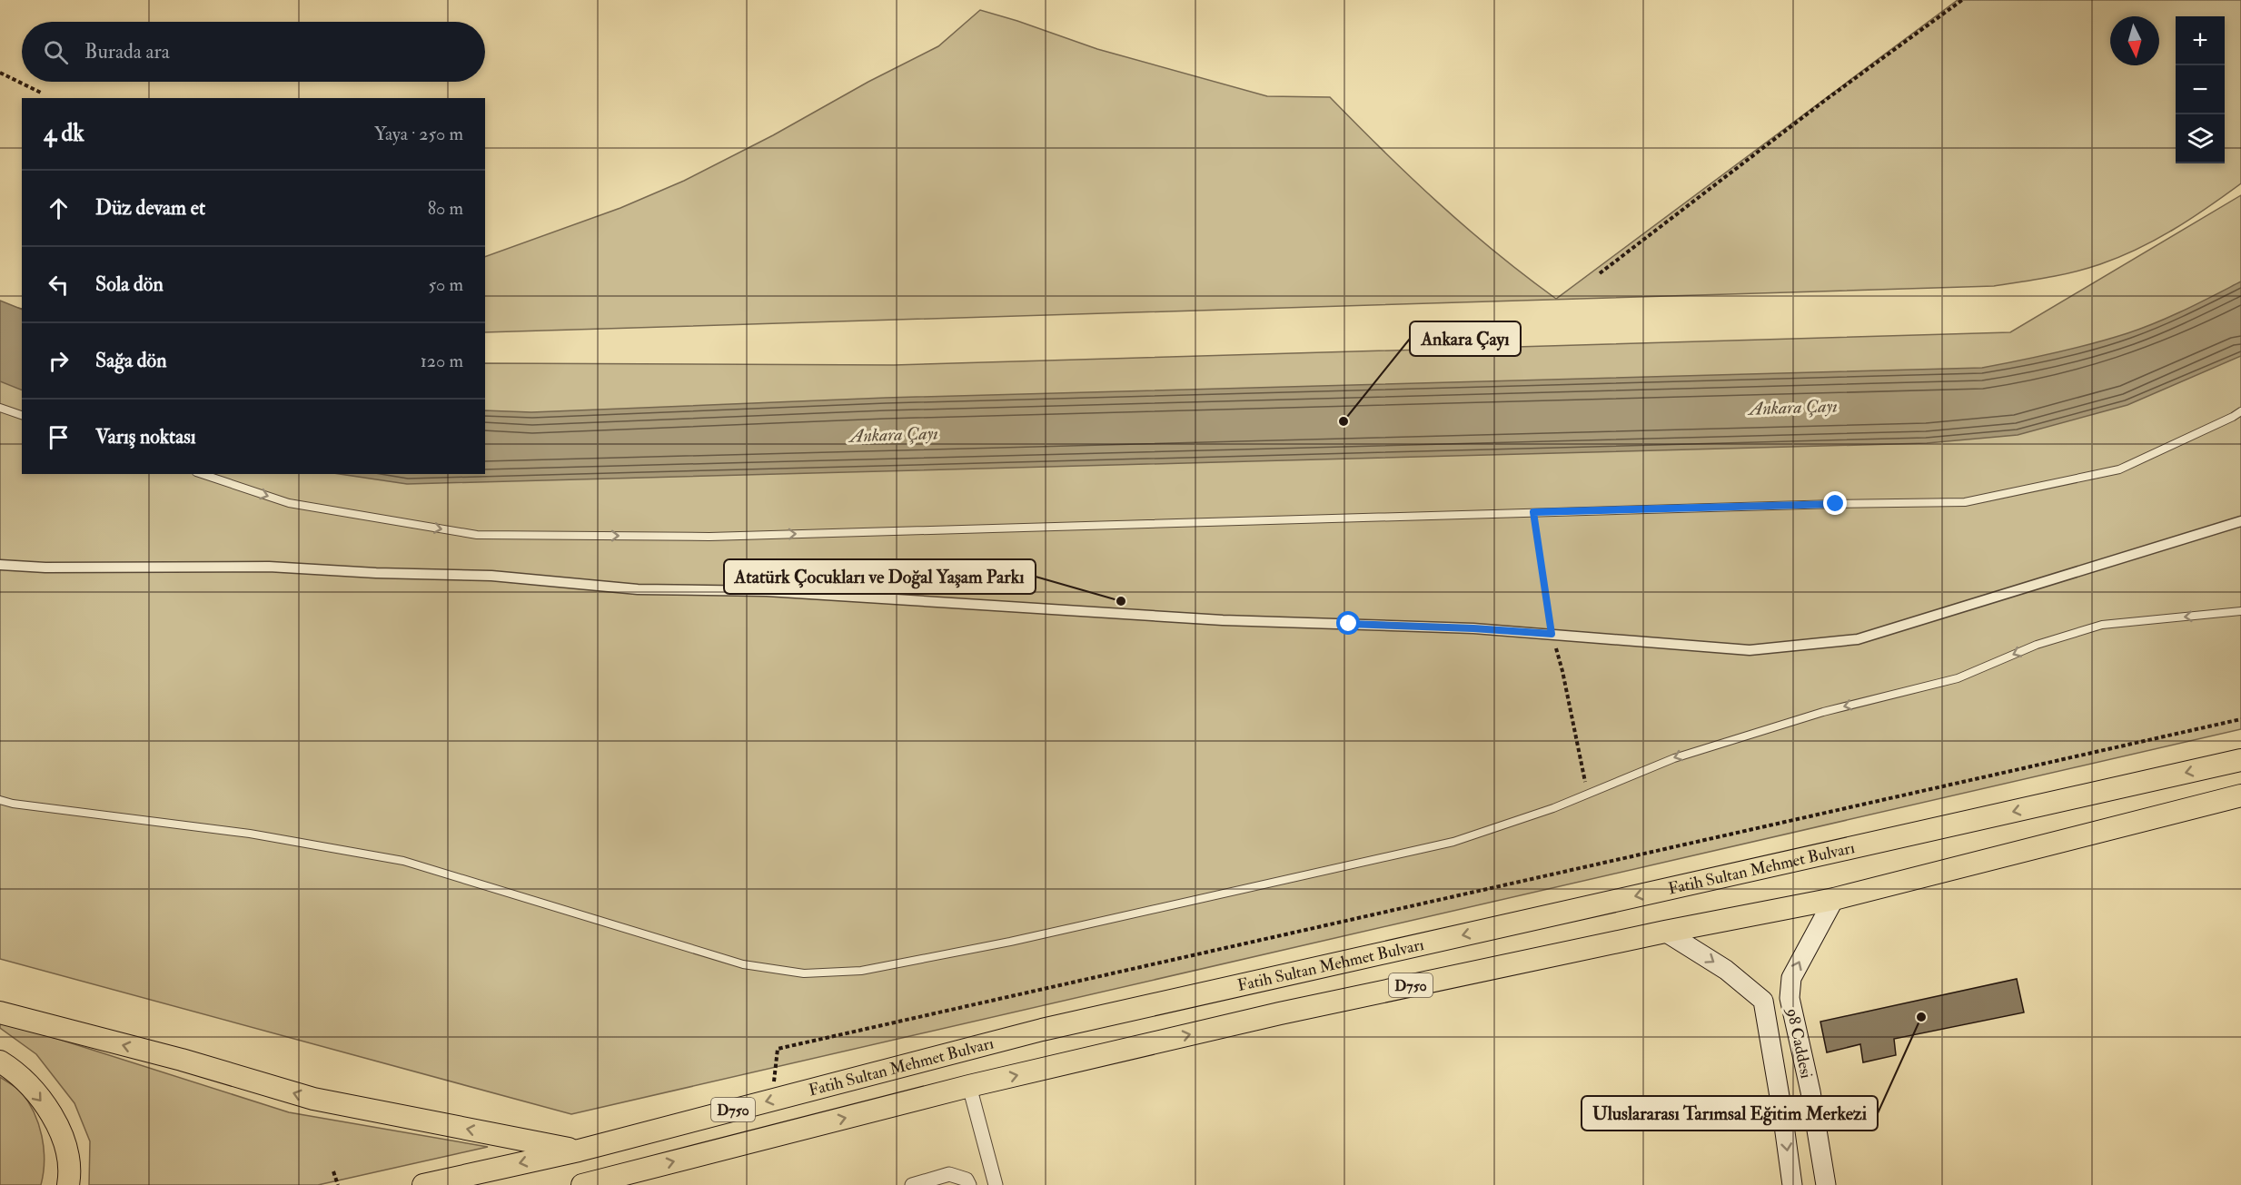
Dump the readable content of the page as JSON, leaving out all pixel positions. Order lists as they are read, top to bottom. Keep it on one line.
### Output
{"streets":{"highway":["Fatih Sultan Mehmet Bulvarı","D750"],"main road":["98 Caddesi"]},"crossings":[["D750","98 Caddesi"]],"water":["Ankara Çayı"],"places":["Ankara Çayı","Atatürk Çocukları ve Doğal Yaşam Parkı","Uluslararası Tarımsal Eğitim Merkezi"],"north":"bottom","page":{"map_buttons":["+","−"],"search":"Burada ara","heading":["4 dk","Yaya · 250 m"],"list":[["Düz devam et","80 m"],["Sola dön","50 m"],["Sağa dön","120 m"],"Varış noktası"]}}
